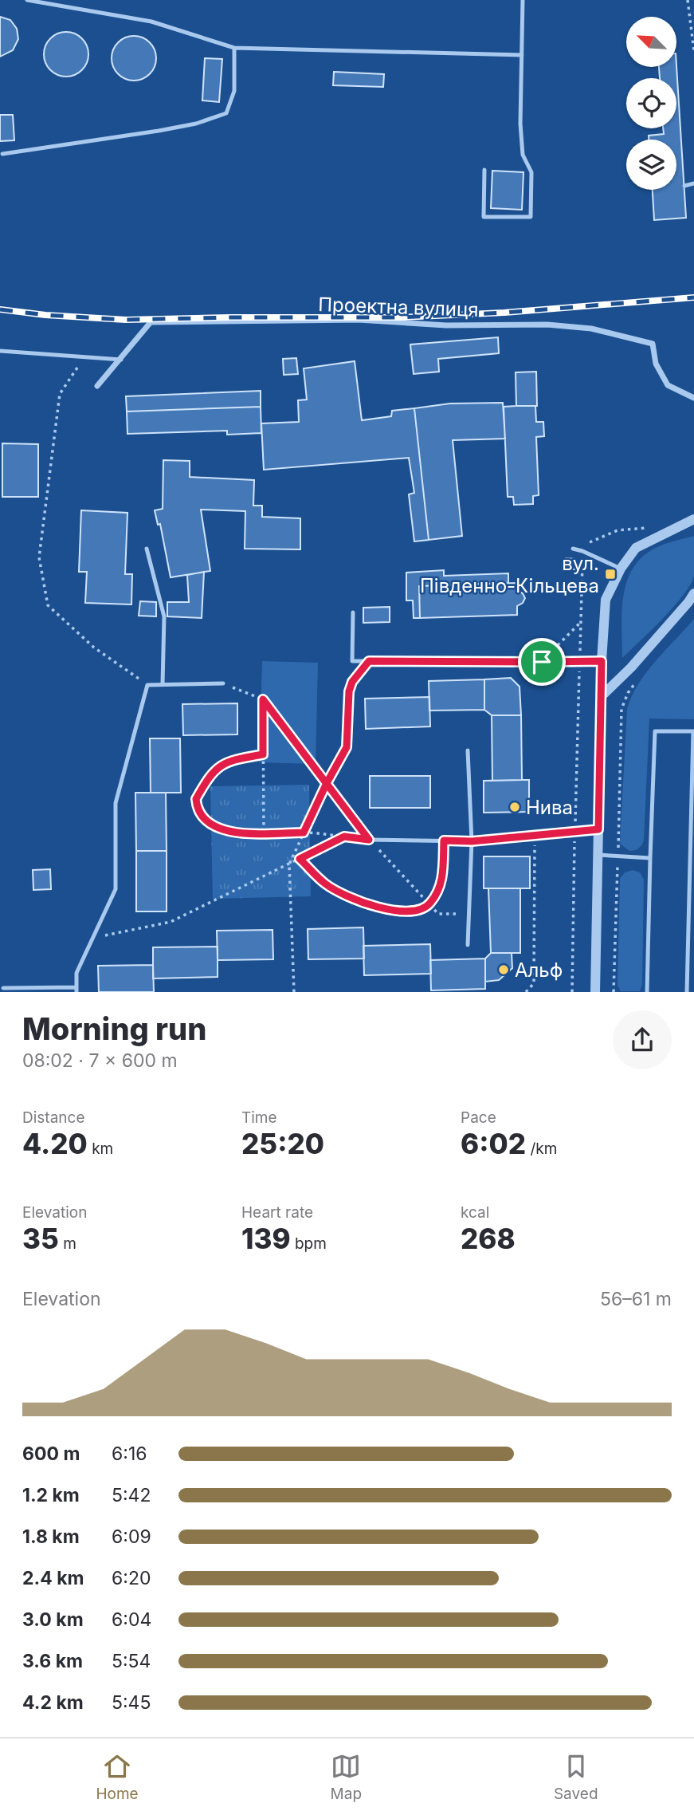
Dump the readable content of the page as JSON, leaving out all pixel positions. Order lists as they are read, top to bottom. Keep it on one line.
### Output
{"streets":{"street":["Проектна вулиця"]},"places":{"transit":["вул. Південно-Кільцева"],"other":["Нива","Альф"]},"north":"top left","page":{"heading":["Morning run","08:02 · 7 × 600 m"],"stats":[["Distance","4.20 km"],["Time","25:20"],["Pace","6:02 /km"],["Elevation","35 m"],["Heart rate","139 bpm"],["kcal","268"]],"chart":["Elevation","56–61 m"],"list":[{"name":"600 m","note":"6:16"},{"name":"1.2 km","note":"5:42"},{"name":"1.8 km","note":"6:09"},{"name":"2.4 km","note":"6:20"},{"name":"3.0 km","note":"6:04"},{"name":"3.6 km","note":"5:54"},{"name":"4.2 km","note":"5:45"}],"tabs":["Home","Map","Saved"]}}
